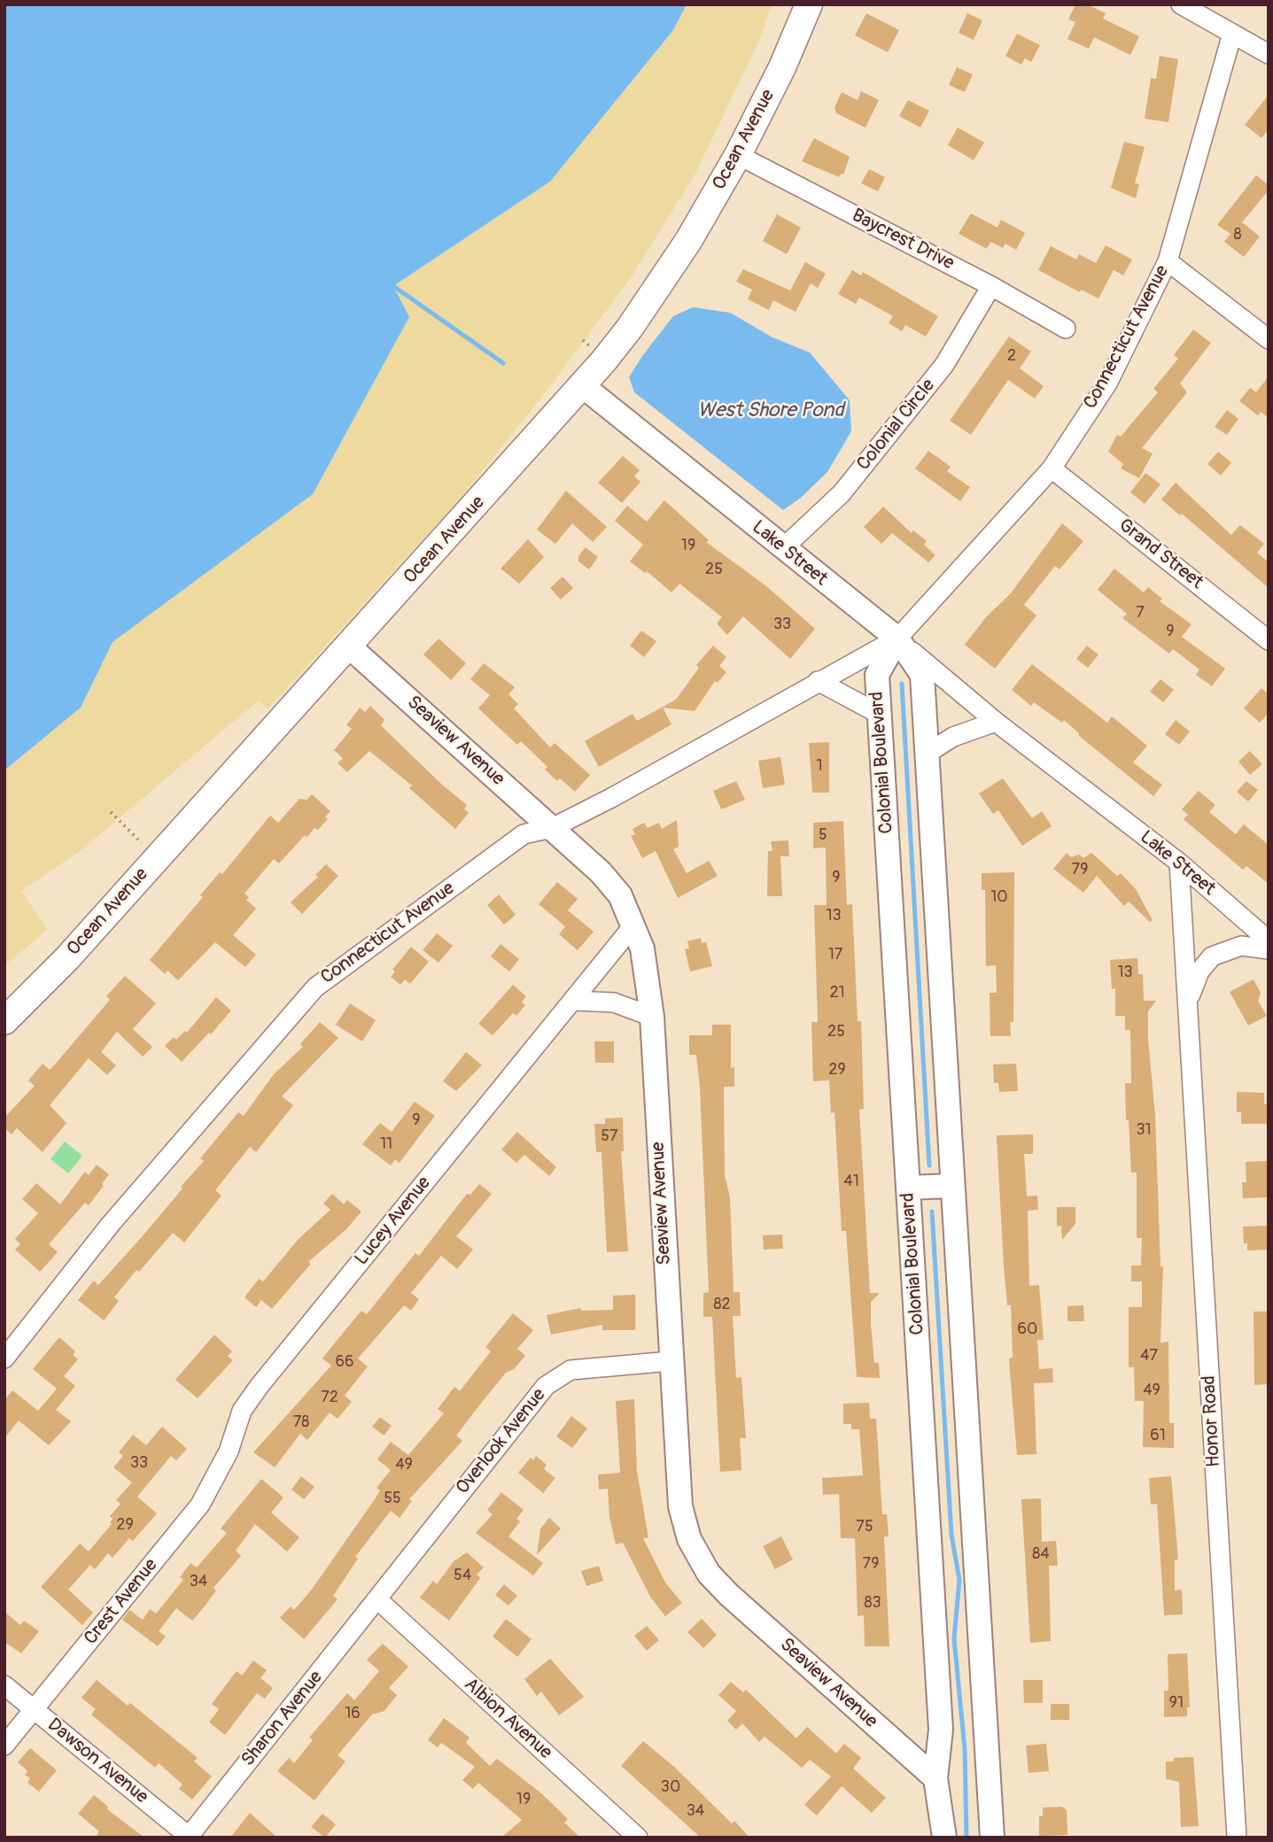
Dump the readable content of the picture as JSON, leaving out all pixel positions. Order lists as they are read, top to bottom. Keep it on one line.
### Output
{"streets":{"main road":["Ocean Avenue"],"street":["Baycrest Drive","Connecticut Avenue","Colonial Circle","Lake Street","Grand Street","Seaview Avenue","Colonial Boulevard","Lucey Avenue","Honor Road","Overlook Avenue","Crest Avenue","Sharon Avenue","Albion Avenue","Dawson Avenue"]},"crossings":[["Ocean Avenue","Baycrest Drive"],["Ocean Avenue","Lake Street"],["Ocean Avenue","Seaview Avenue"],["Baycrest Drive","Colonial Circle"],["Connecticut Avenue","Lake Street"],["Connecticut Avenue","Grand Street"],["Connecticut Avenue","Seaview Avenue"],["Connecticut Avenue","Colonial Boulevard"],["Colonial Circle","Lake Street"],["Lake Street","Colonial Boulevard"],["Lake Street","Honor Road"],["Seaview Avenue","Colonial Boulevard"],["Seaview Avenue","Lucey Avenue"],["Seaview Avenue","Overlook Avenue"],["Lucey Avenue","Crest Avenue"],["Overlook Avenue","Sharon Avenue"],["Overlook Avenue","Albion Avenue"],["Crest Avenue","Dawson Avenue"],["Sharon Avenue","Albion Avenue"],["Sharon Avenue","Dawson Avenue"]],"water":["West Shore Pond"],"house_numbers":["8","2","19","25","7","33","9","1","5","79","9","10","13","17","13","21","25","29","9","31","57","11","41","82","60","47","66","49","72","78","61","33","49","55","29","75","84","79","54","34","83","91","16","30","19","34"]}
